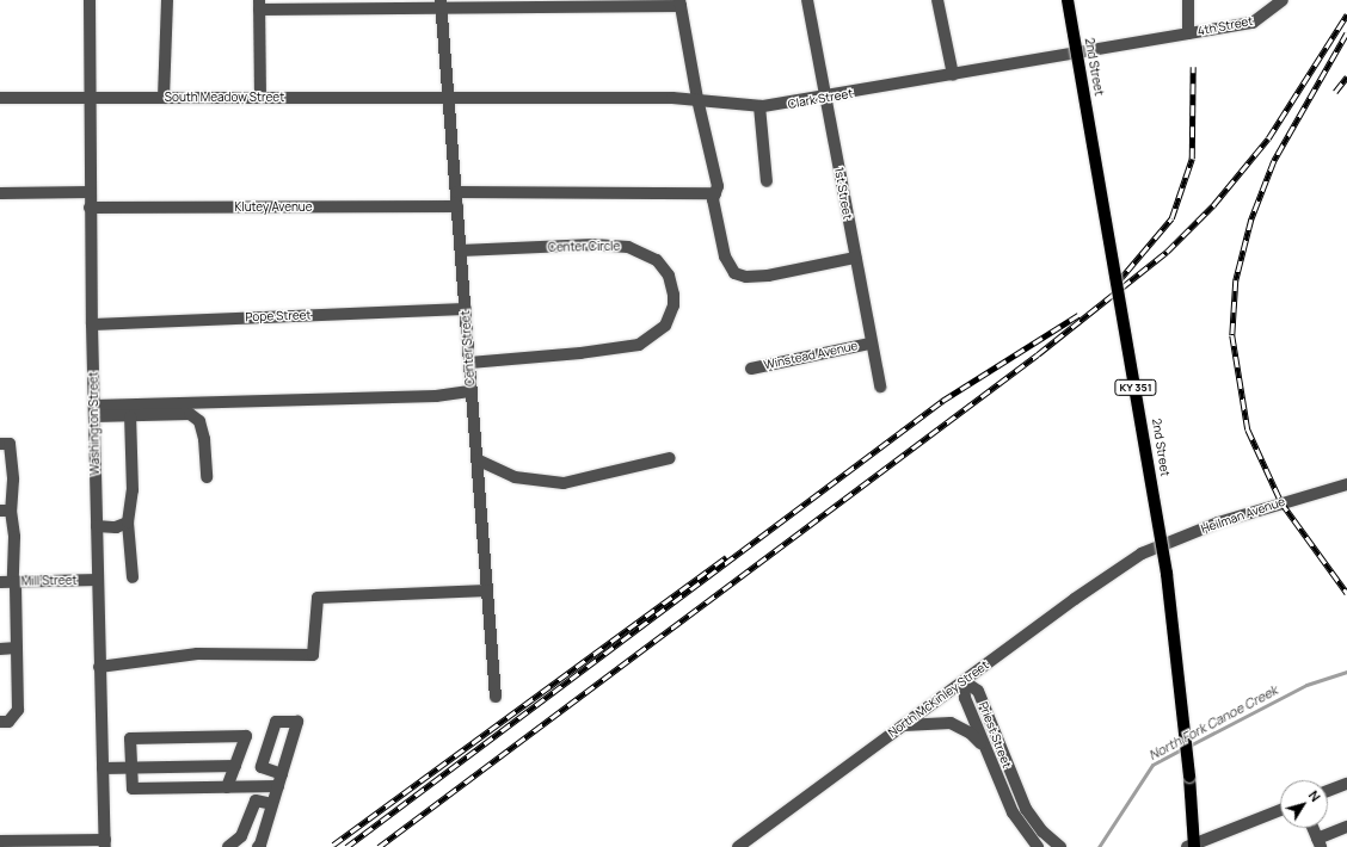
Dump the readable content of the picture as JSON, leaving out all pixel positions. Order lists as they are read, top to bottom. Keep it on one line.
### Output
{"streets":{"main road":["2nd Street","KY 351"],"street":["4th Street","South Meadow Street","Clark Street","1st Street","Klutey Avenue","Center Circle","Pope Street","Center Street","Winstead Avenue","Washington Street","Heilman Avenue","Mill Street","North McKinley Street","Priest Street"]},"crossings":[["4th Street","Clark Street"],["South Meadow Street","Clark Street"],["South Meadow Street","Center Street"],["South Meadow Street","Washington Street"],["Clark Street","1st Street"],["Clark Street","Center Street"],["1st Street","Winstead Avenue"],["Klutey Avenue","Center Street"],["Klutey Avenue","Washington Street"],["Center Circle","Center Street"],["Pope Street","Center Street"],["Pope Street","Washington Street"],["Washington Street","Mill Street"],["Heilman Avenue","North McKinley Street"],["North McKinley Street","Priest Street"]],"water":["North Fork Canoe Creek"],"north":"top right"}
